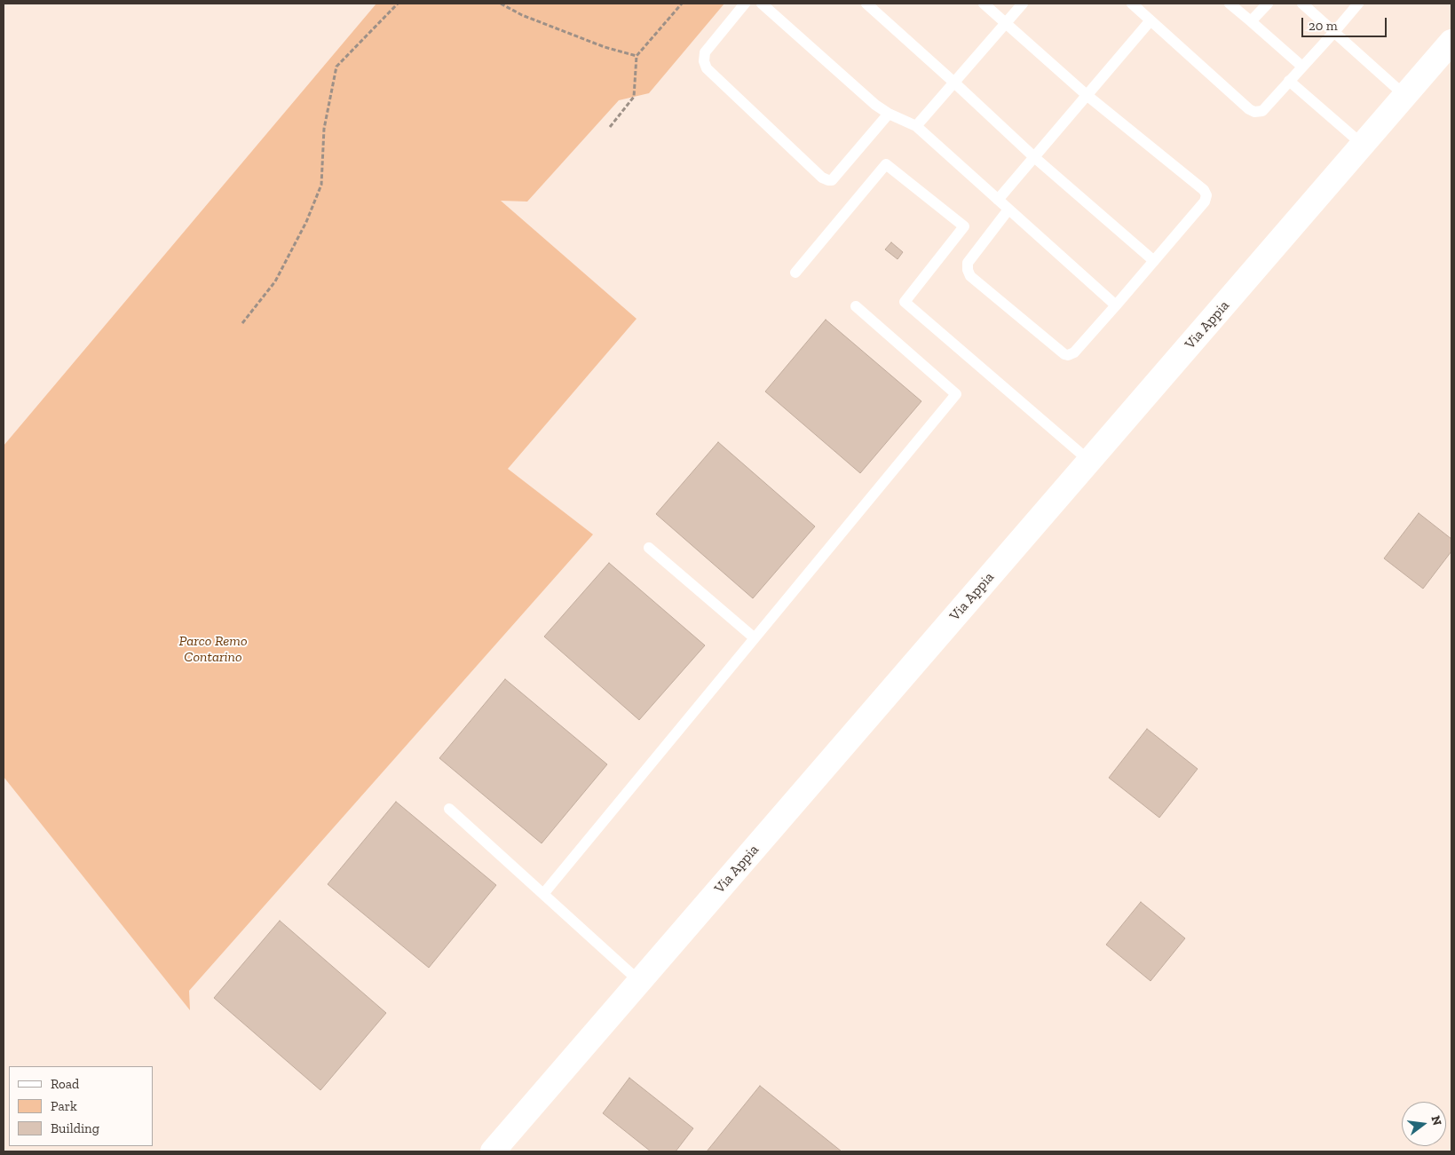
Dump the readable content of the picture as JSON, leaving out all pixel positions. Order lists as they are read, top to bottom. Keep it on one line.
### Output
{"streets":{"street":["Via Appia"]},"parks":["Parco Remo Contarino"],"legend":["Road","Park","Building"],"scale_bar":"20 m","north":"right"}
